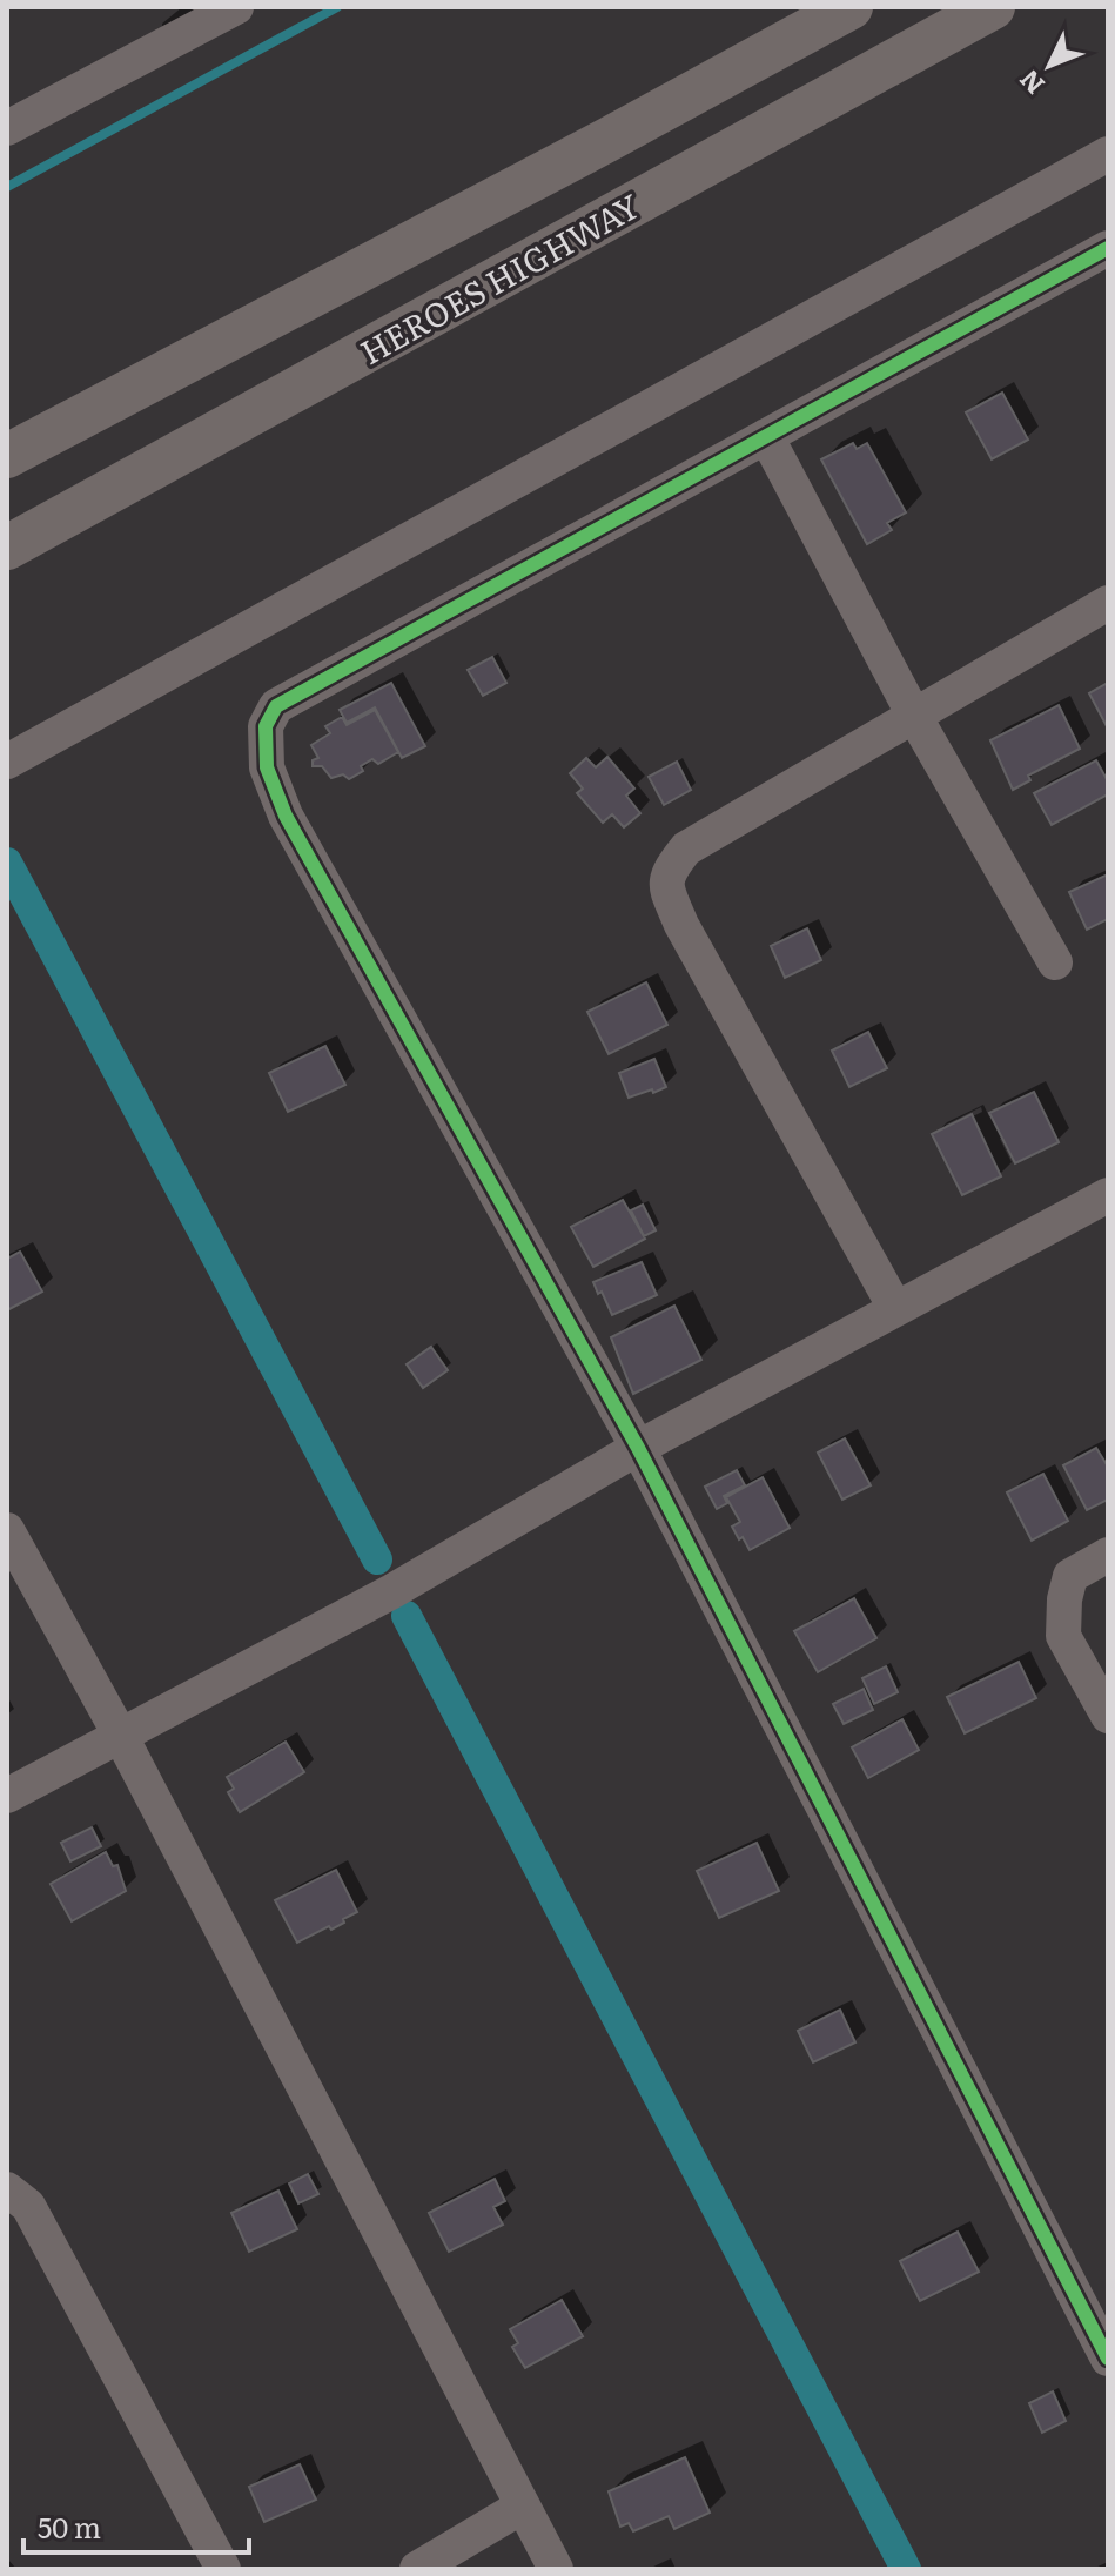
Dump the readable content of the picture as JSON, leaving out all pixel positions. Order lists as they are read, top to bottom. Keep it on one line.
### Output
{"streets":{"main road":["HEROES HIGHWAY"]},"scale_bar":"50 m","north":"bottom left"}
